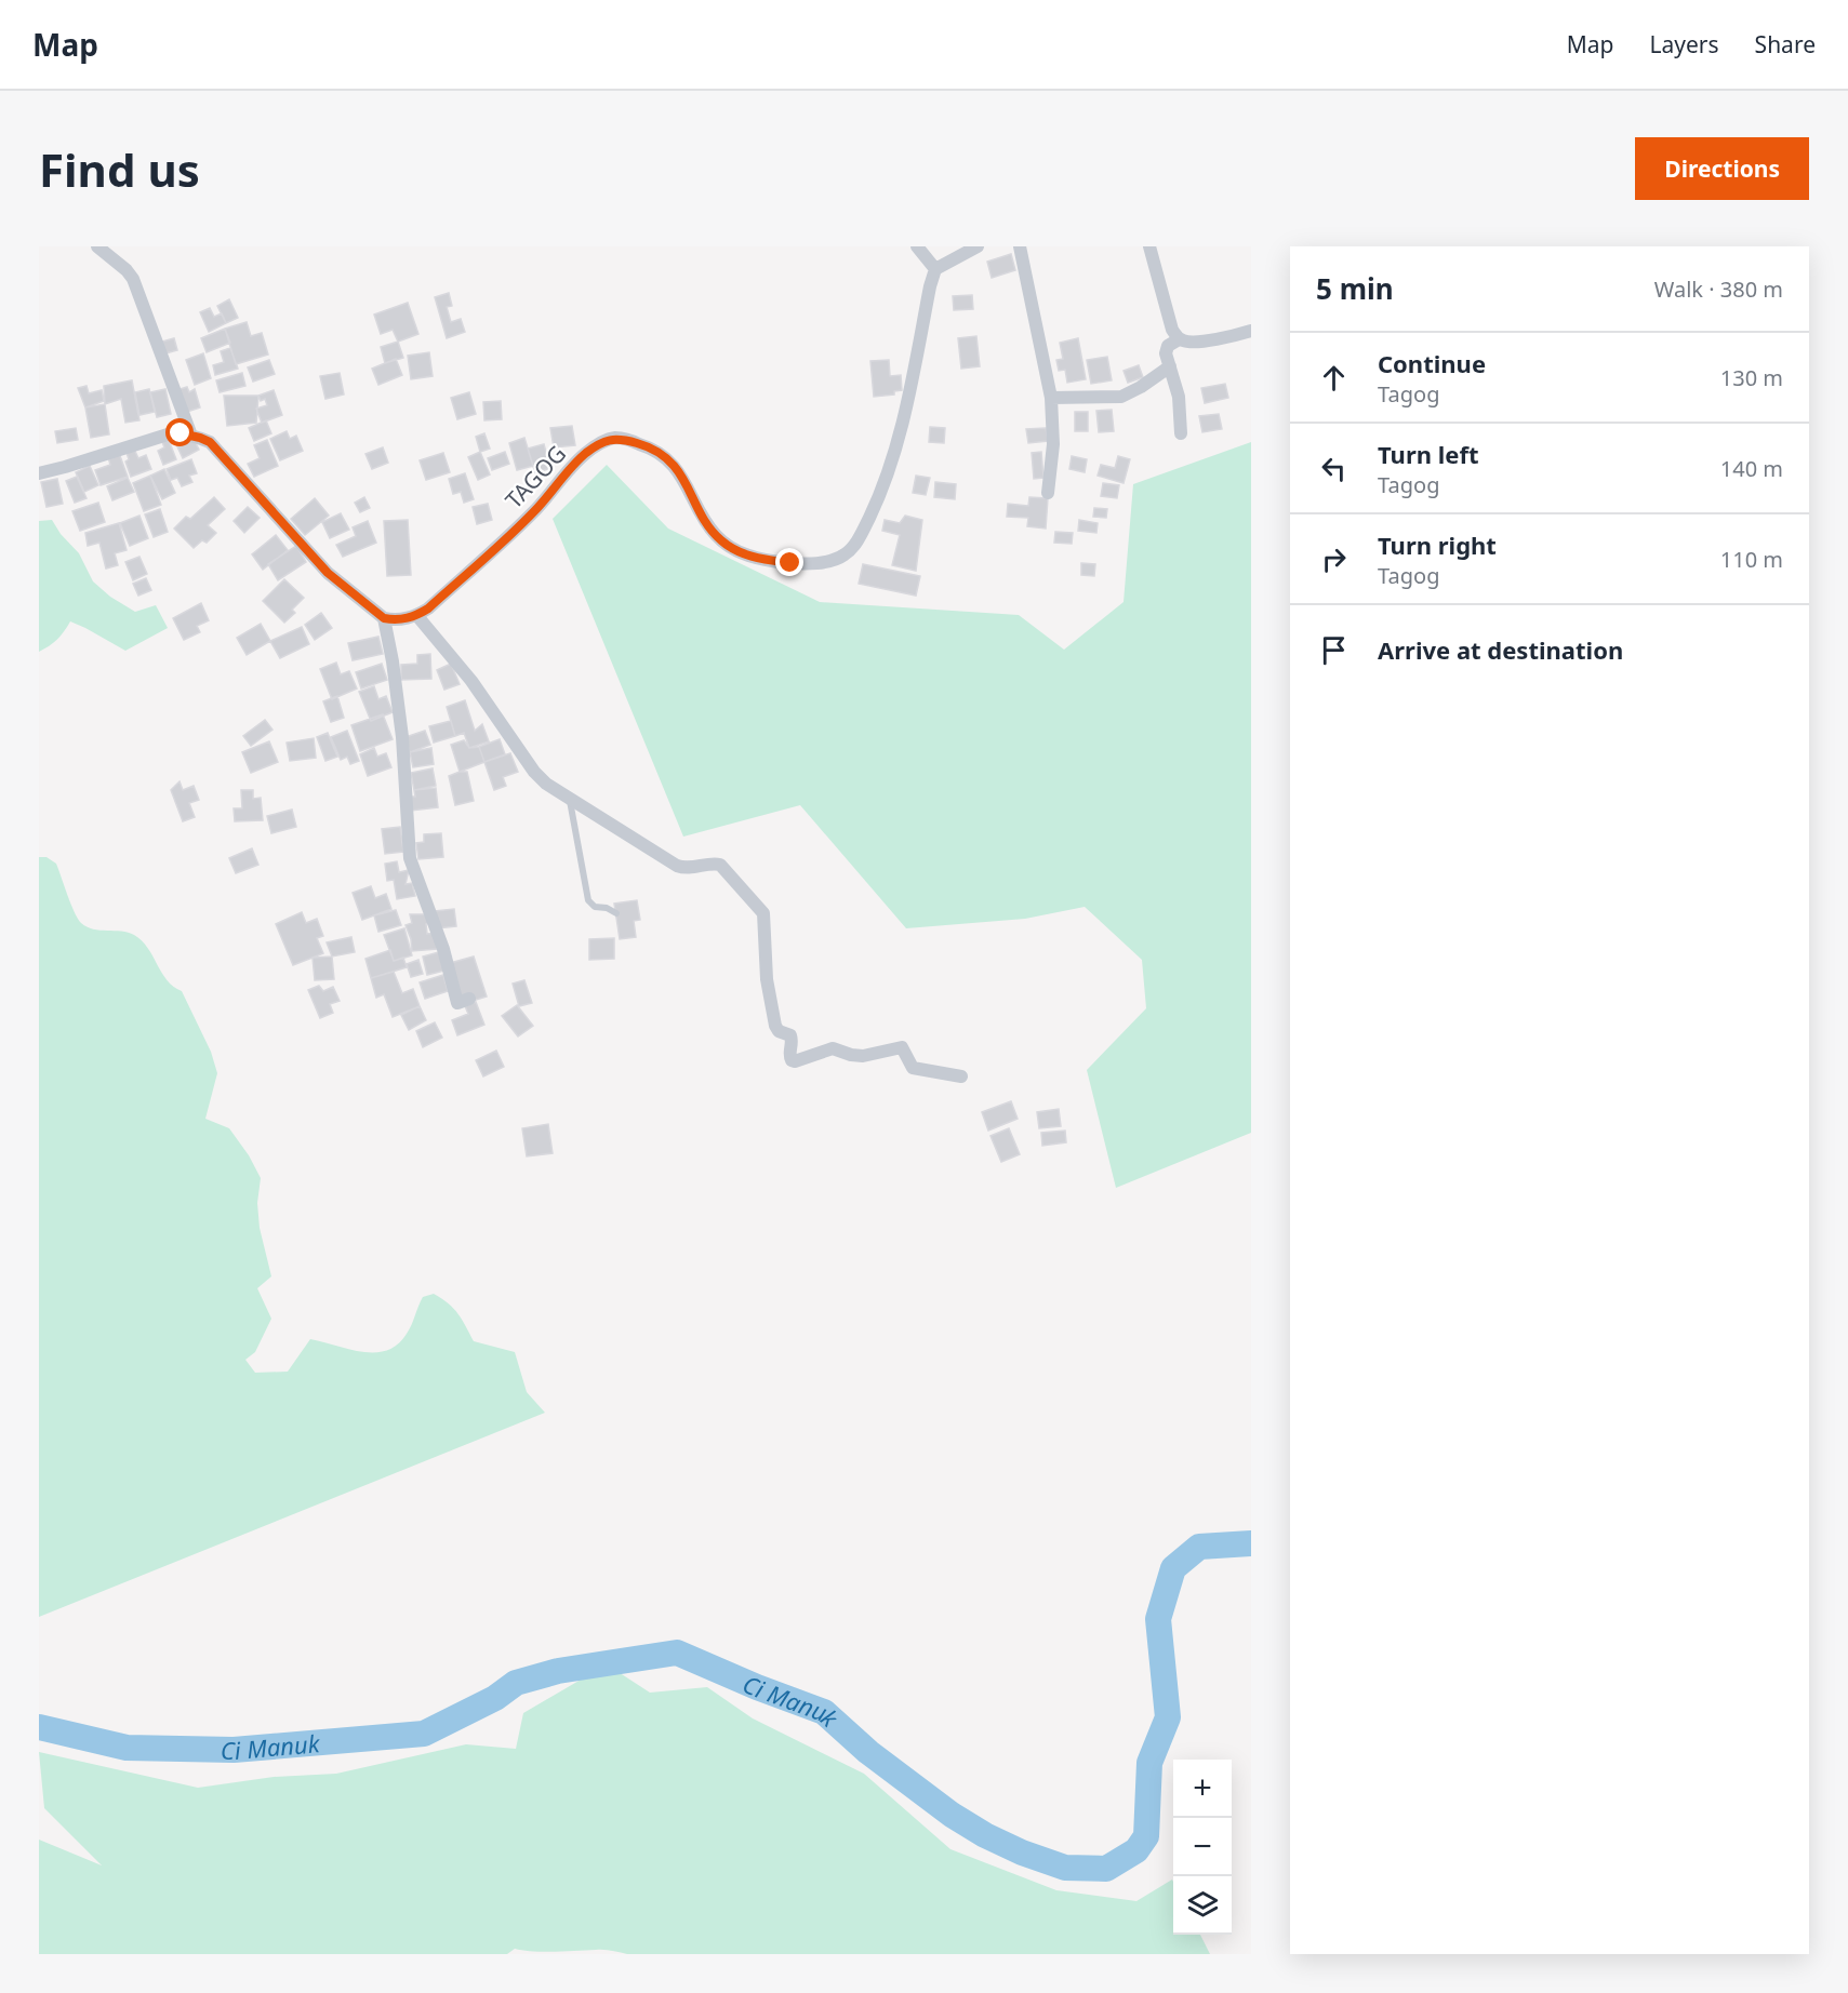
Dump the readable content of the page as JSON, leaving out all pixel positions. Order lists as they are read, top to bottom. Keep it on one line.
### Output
{"streets":{"street":["TAGOG"]},"water":["Ci Manuk"],"page":{"header":"Map","nav":["Map","Layers","Share"],"buttons":"Directions","title":"Find us","heading":["5 min","Walk · 380 m"],"list":[["Continue","Tagog","130 m"],["Turn left","Tagog","140 m"],["Turn right","Tagog","110 m"],"Arrive at destination"],"map_buttons":["+","−"]}}
